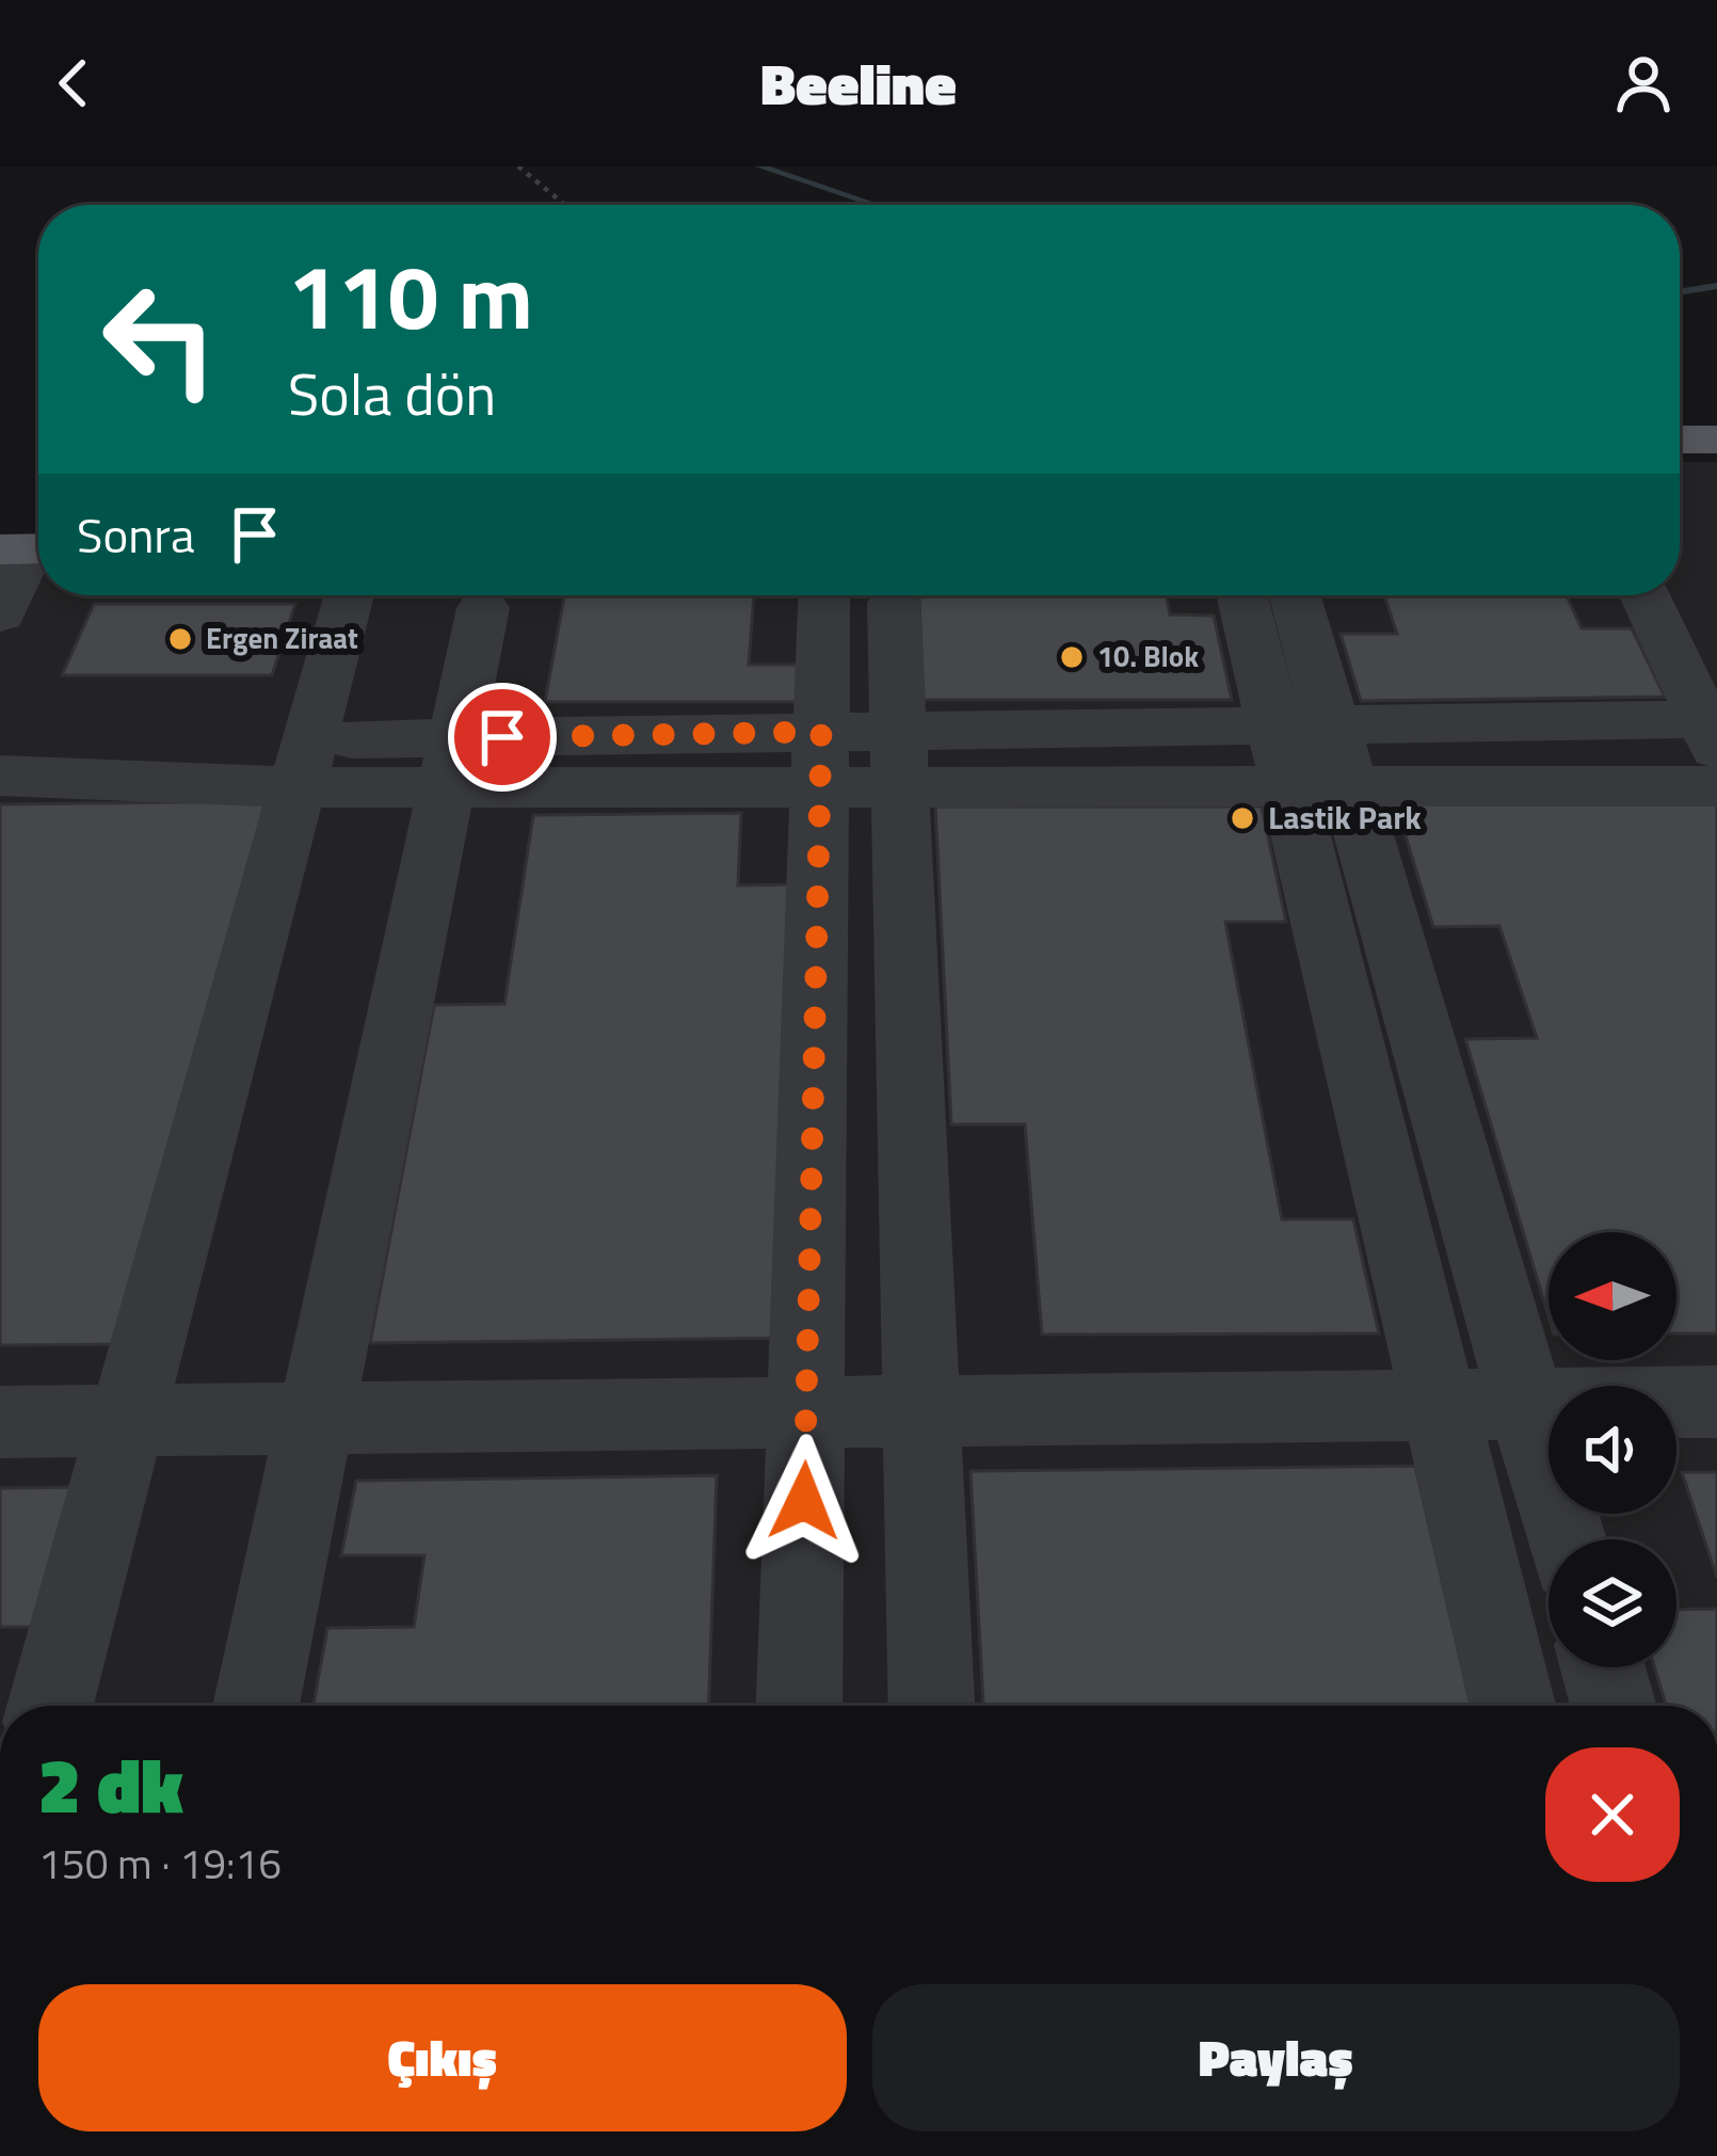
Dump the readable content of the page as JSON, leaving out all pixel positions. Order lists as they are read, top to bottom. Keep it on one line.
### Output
{"places":["Ergen Ziraat","10. Blok","Lastik Park"],"north":"left","page":{"header":"Beeline","turn":["110 m","Sola dön"],"then":"Sonra","heading":["2 dk","150 m · 19:16"],"buttons":["Çıkış","Paylaş"]}}
